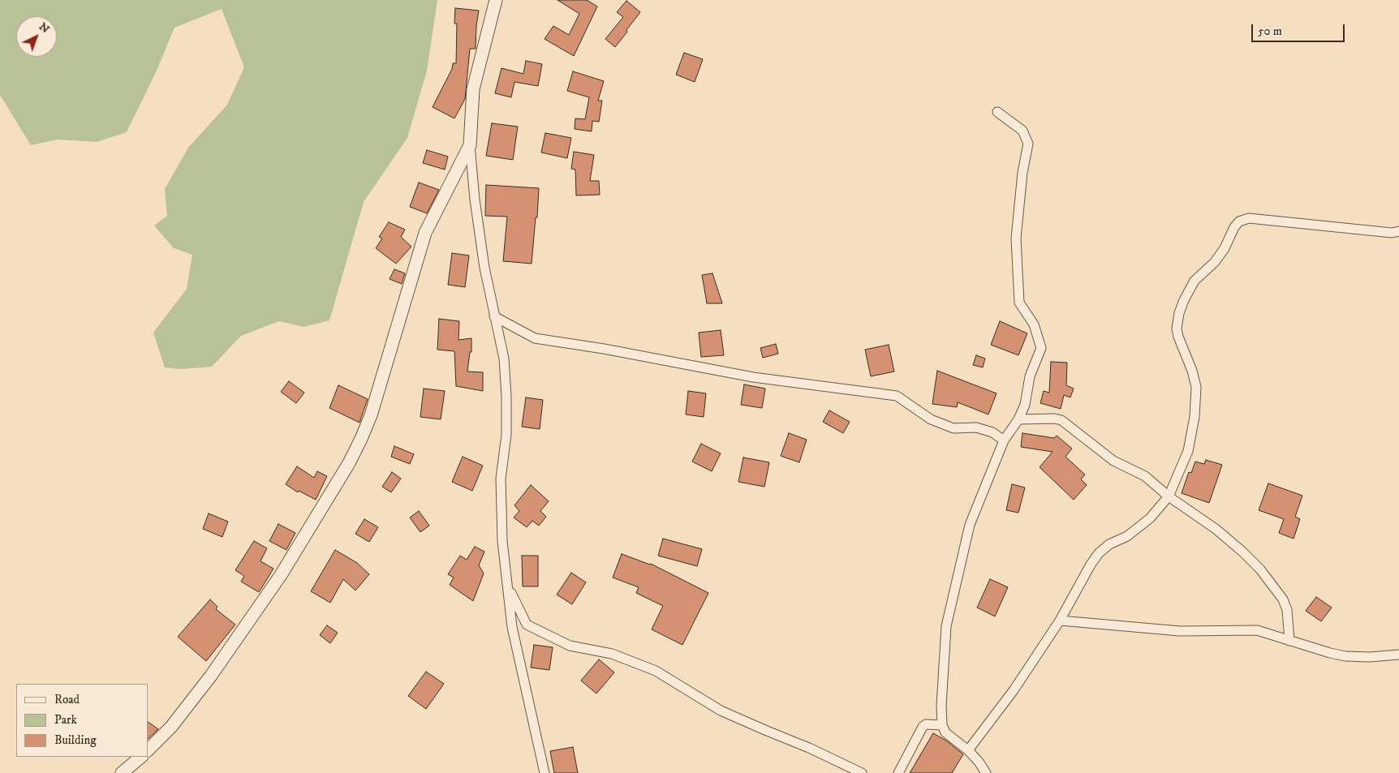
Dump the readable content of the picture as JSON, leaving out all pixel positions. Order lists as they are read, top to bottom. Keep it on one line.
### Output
{"legend":["Road","Park","Building"],"scale_bar":"50 m","north":"top right"}
